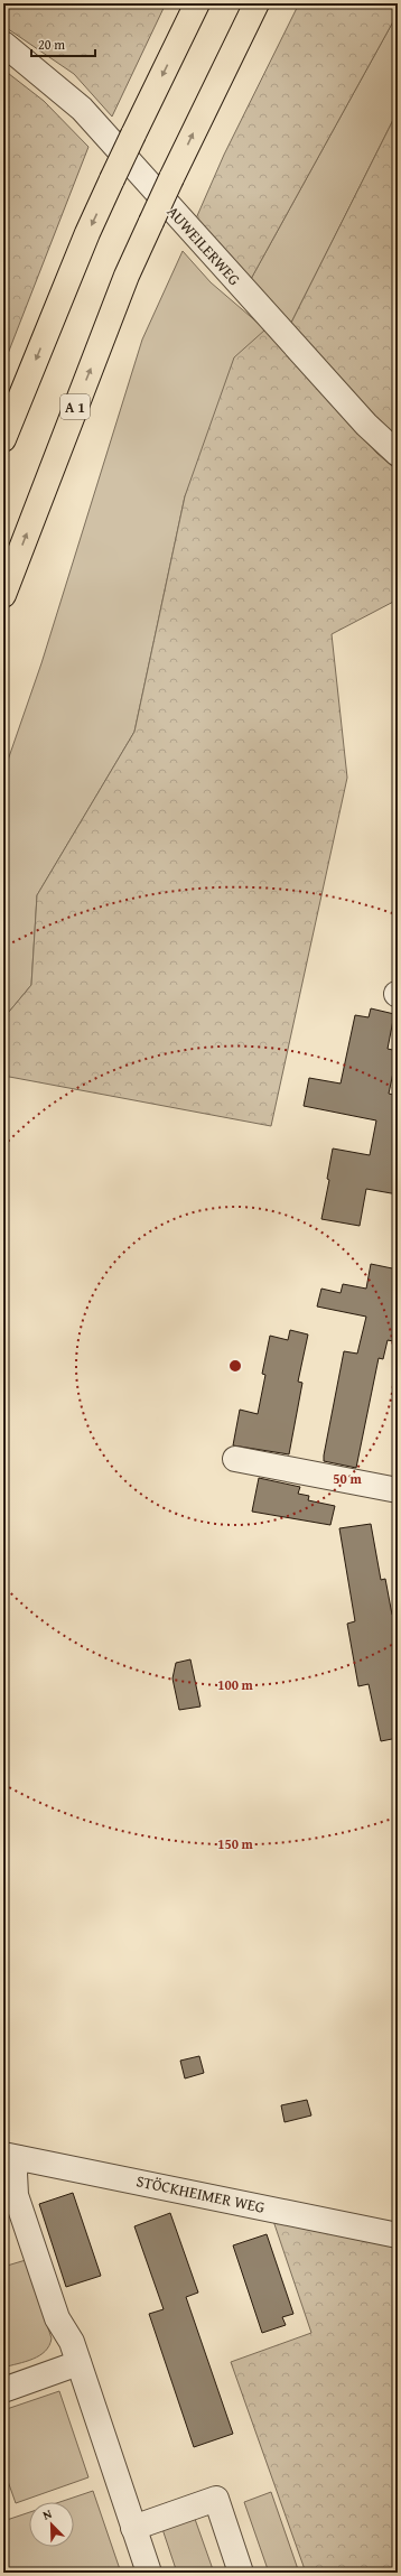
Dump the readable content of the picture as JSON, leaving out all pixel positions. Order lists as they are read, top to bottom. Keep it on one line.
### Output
{"streets":{"highway":["A 1"],"street":["AUWEILERWEG","STÖCKHEIMER WEG"]},"scale_bar":"20 m","north":"top left","rings":["50 m","100 m","150 m"]}
